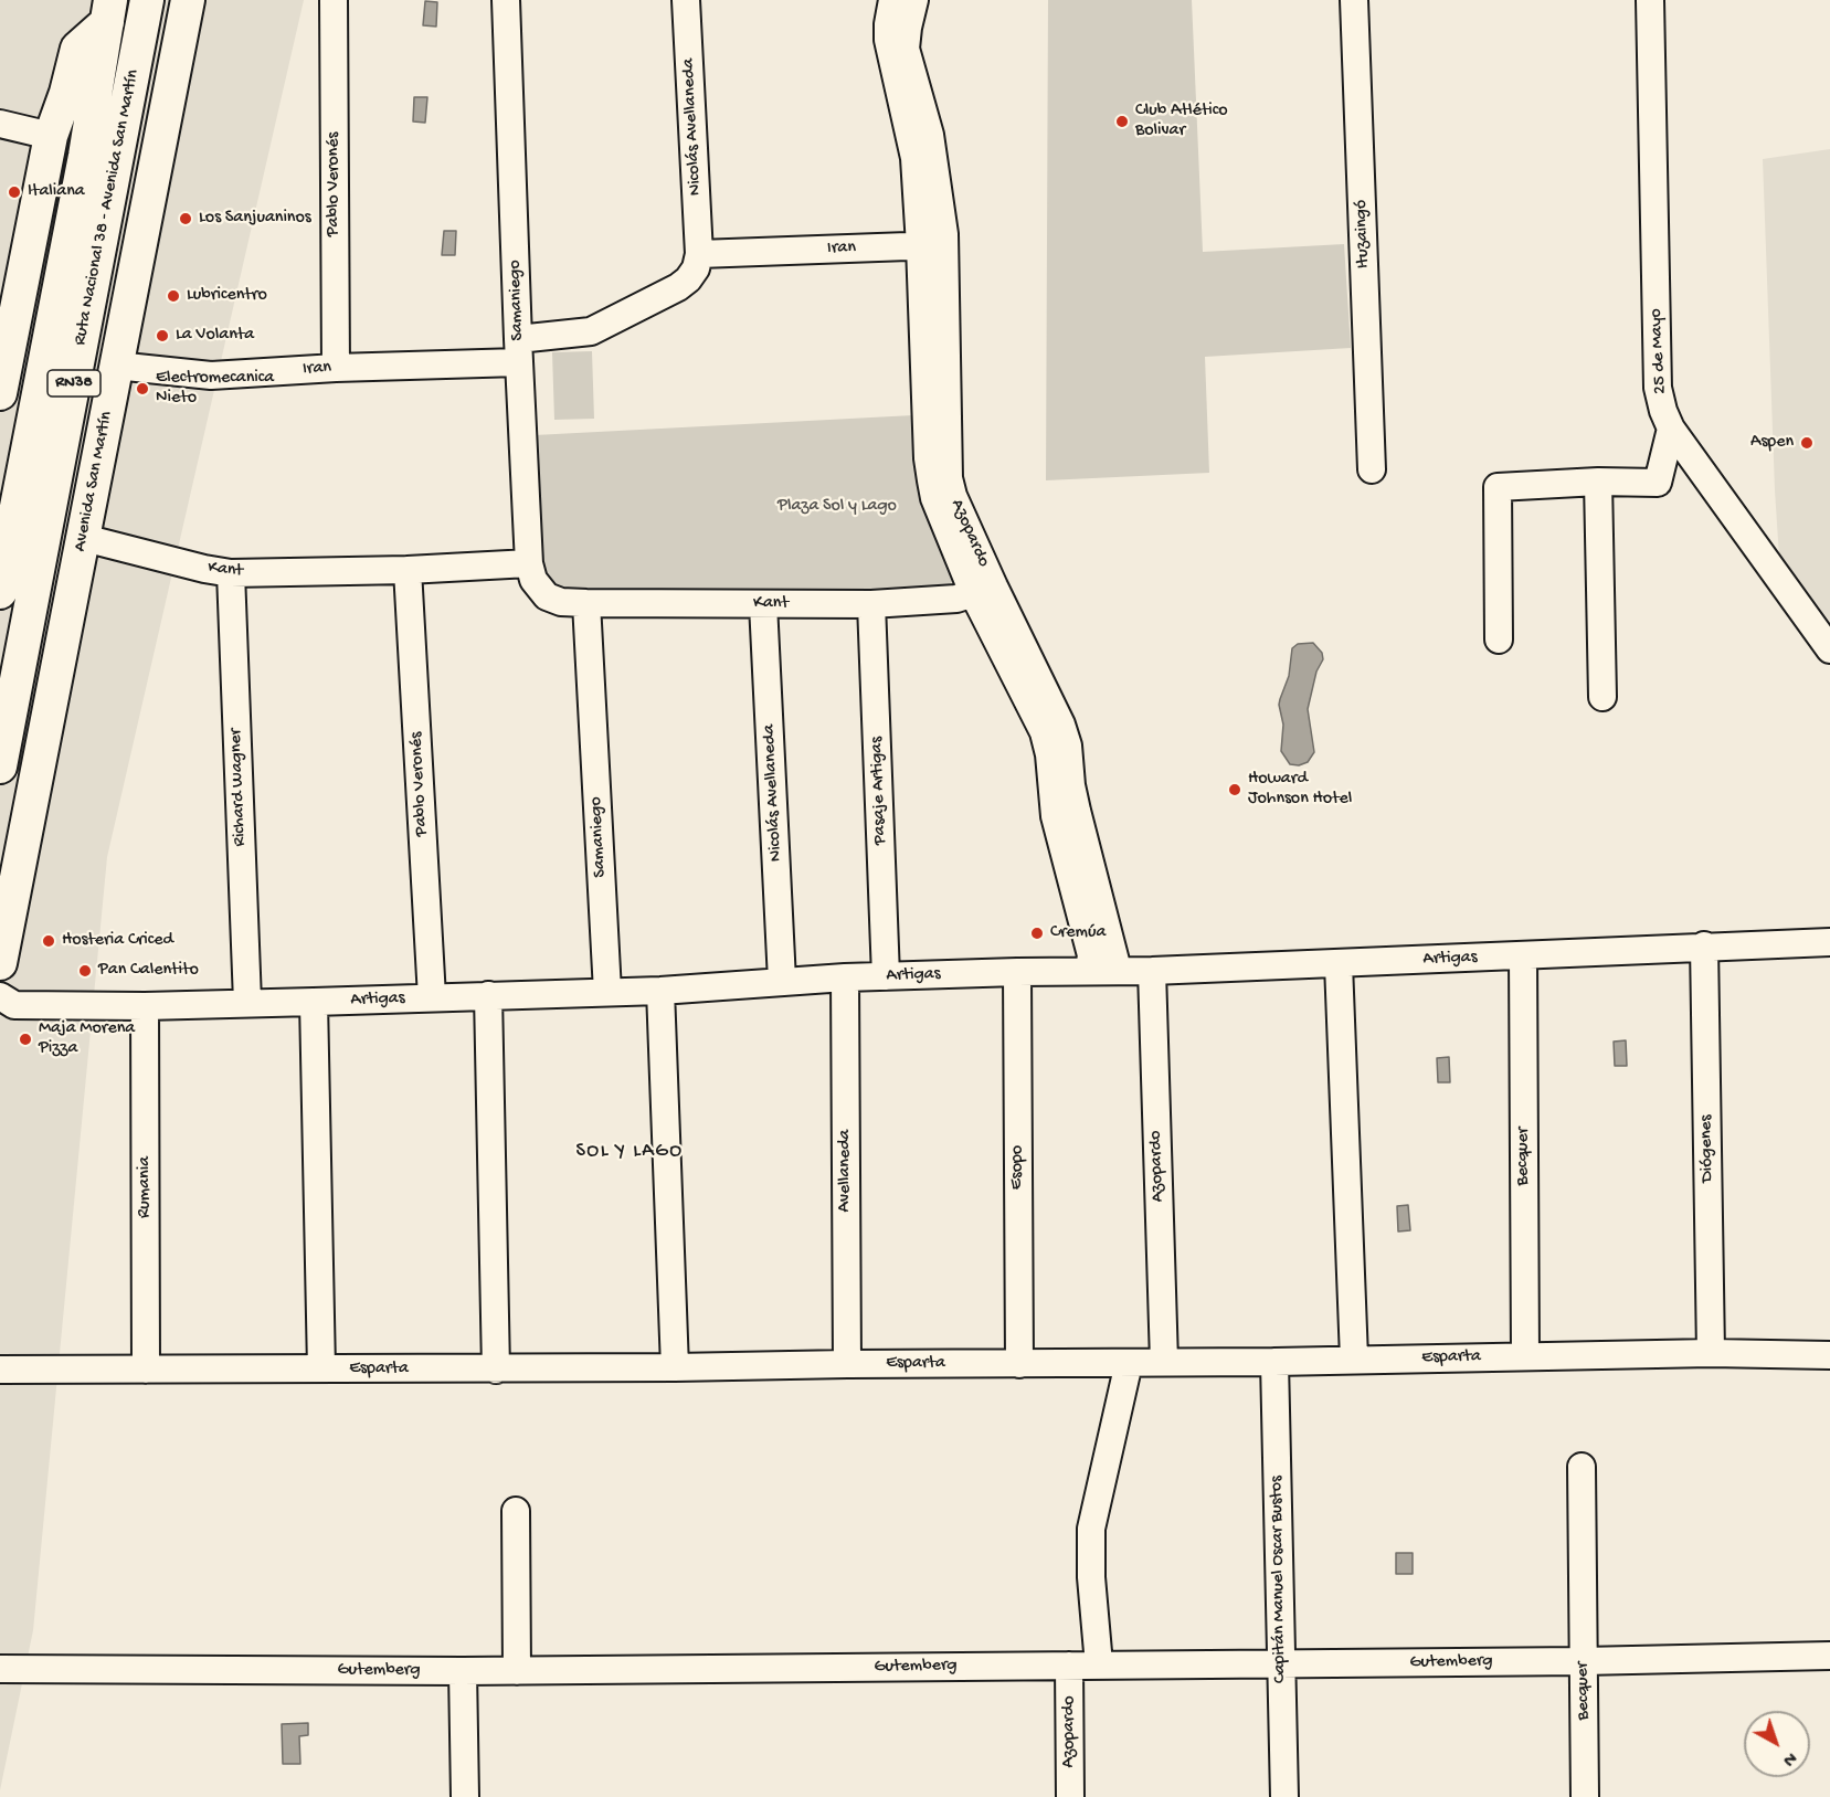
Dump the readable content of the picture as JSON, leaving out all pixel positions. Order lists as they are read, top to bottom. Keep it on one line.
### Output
{"streets":{"main road":["Ruta Nacional 38 - Avenida San Martín","RN38","Avenida San Martín"],"street":["Nicolás Avellaneda","Pablo Veronés","Ituzaingó","Iran","Samaniego","25 de Mayo","Azopardo","Kant","Richard Wagner","Pasaje Artigas","Artigas","Diógenes","Becquer","Esopo","Avellaneda","Rumania","Esparta","Capitán Manuel Oscar Bustos","Gutemberg"]},"crossings":[["Nicolás Avellaneda","Iran"],["Nicolás Avellaneda","Kant"],["Nicolás Avellaneda","Artigas"],["Pablo Veronés","Iran"],["Pablo Veronés","Kant"],["Pablo Veronés","Artigas"],["Iran","Samaniego"],["Iran","Avenida San Martín"],["Iran","Azopardo"],["Samaniego","Kant"],["Samaniego","Artigas"],["Avenida San Martín","Kant"],["Azopardo","Kant"],["Azopardo","Artigas"],["Azopardo","Esparta"],["Azopardo","Gutemberg"],["Kant","Richard Wagner"],["Kant","Pasaje Artigas"],["Richard Wagner","Artigas"],["Pasaje Artigas","Artigas"],["Artigas","Diógenes"],["Artigas","Becquer"],["Artigas","Esopo"],["Artigas","Avellaneda"],["Artigas","Rumania"],["Diógenes","Esparta"],["Becquer","Esparta"],["Becquer","Gutemberg"],["Esopo","Esparta"],["Avellaneda","Esparta"],["Rumania","Esparta"],["Esparta","Capitán Manuel Oscar Bustos"],["Capitán Manuel Oscar Bustos","Gutemberg"]],"districts":["SOL Y LAGO"],"parks":["Plaza Sol y Lago"],"places":["Club Atlético Bolivar","Italiana","Los Sanjuaninos","Lubricentro","La Volanta","Electromecanica Nieto","Aspen","Howard Johnson Hotel","Cremúa","Hosteria Criced","Pan Calentito","Maja Morena Pizza"],"north":"bottom right"}
